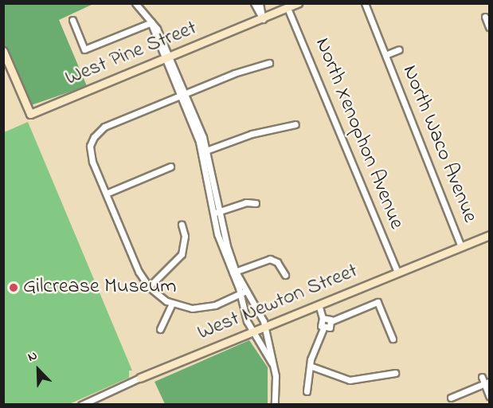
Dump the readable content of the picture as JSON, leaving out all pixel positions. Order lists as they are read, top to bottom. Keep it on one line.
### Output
{"streets":{"street":["West Pine Street","North Xenophon Avenue","North Waco Avenue","West Newton Street"]},"crossings":[["West Pine Street","North Xenophon Avenue"],["North Xenophon Avenue","West Newton Street"],["North Waco Avenue","West Newton Street"]],"places":["Gilcrease Museum"],"north":"top left"}
